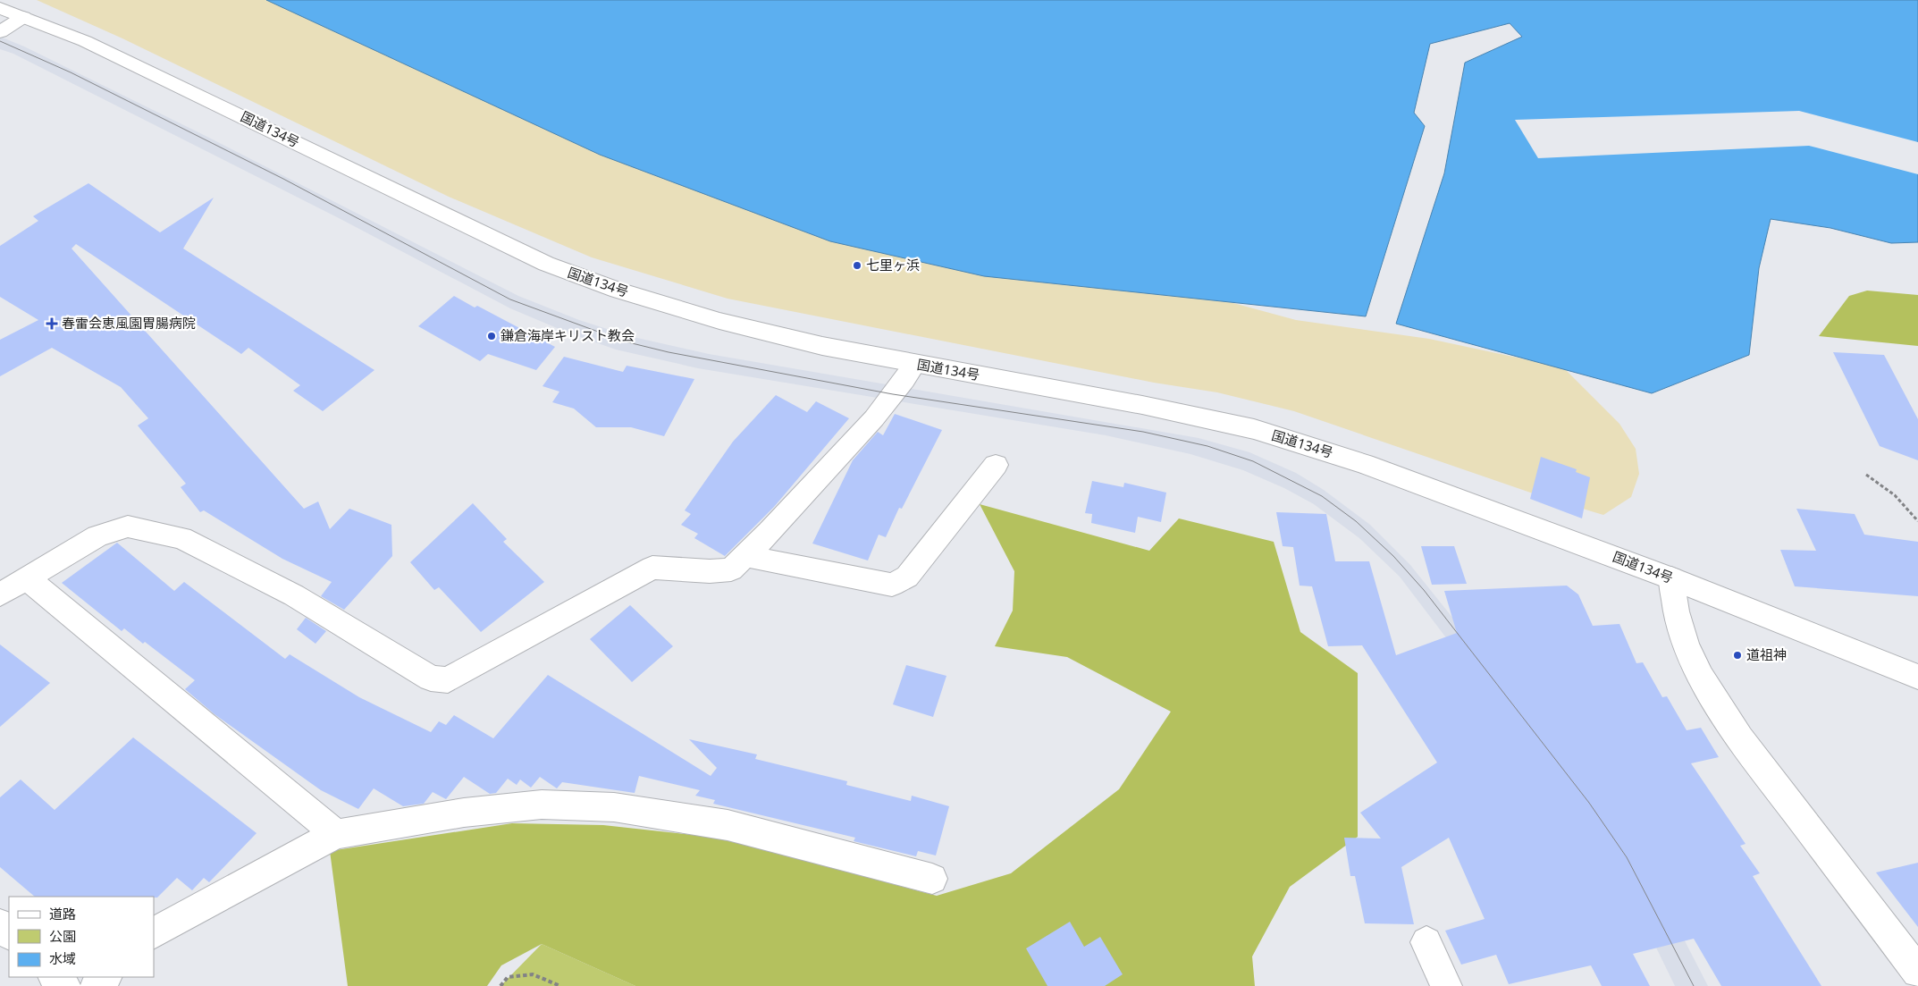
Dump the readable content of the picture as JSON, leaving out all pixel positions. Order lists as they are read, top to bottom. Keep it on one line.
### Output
{"streets":{"main road":["国道134号"]},"places":{"other":["七里ヶ浜","鎌倉海岸キリスト教会","道祖神"],"health":["春雷会恵風園胃腸病院"]},"legend":["道路","公園","水域"]}
